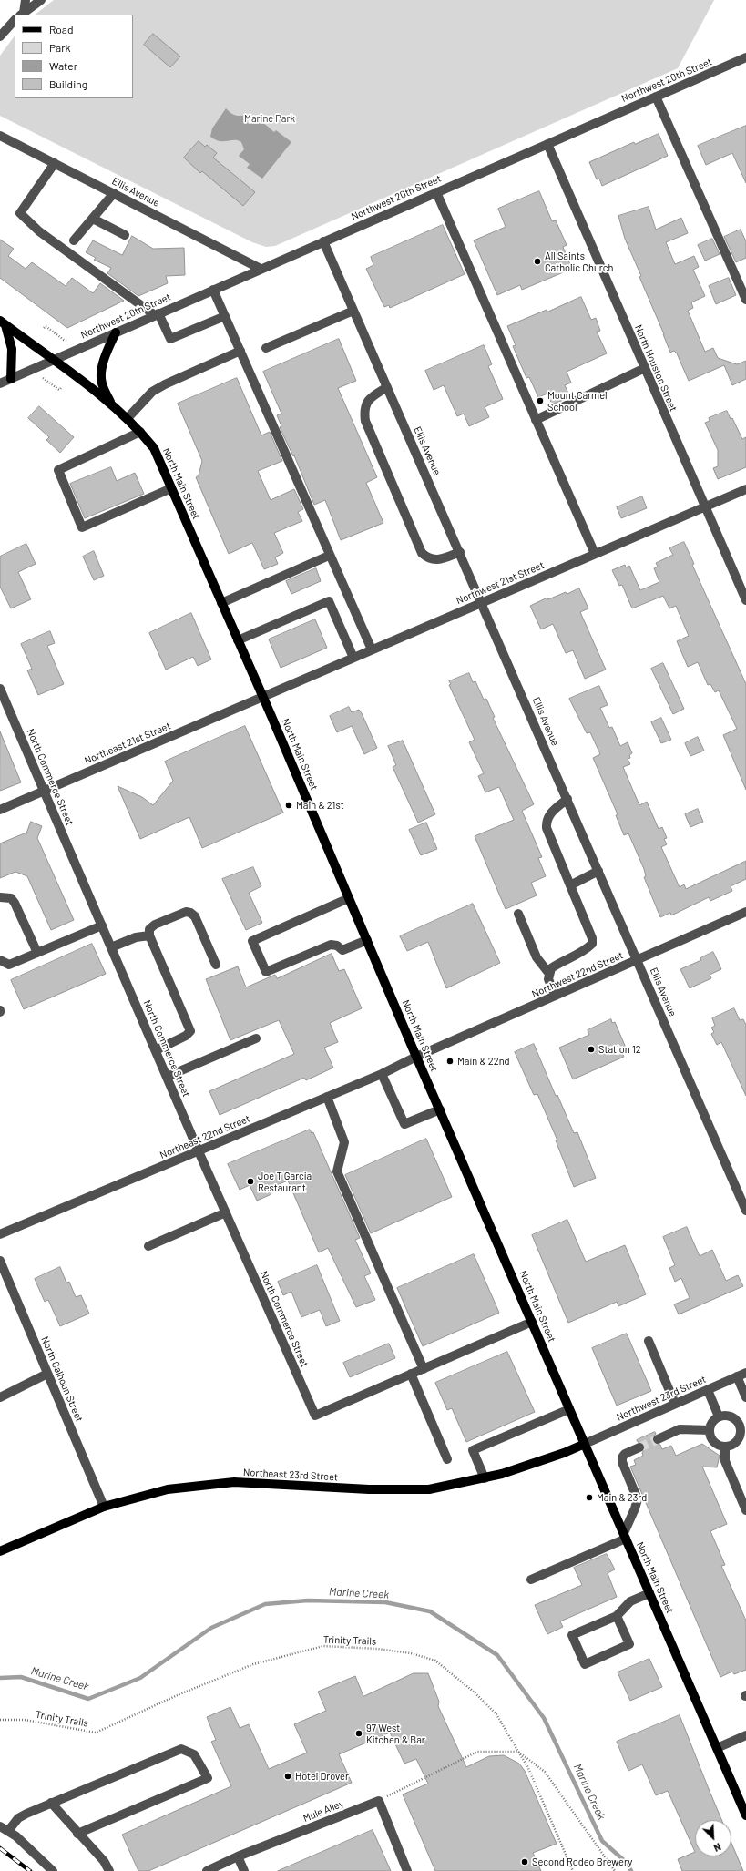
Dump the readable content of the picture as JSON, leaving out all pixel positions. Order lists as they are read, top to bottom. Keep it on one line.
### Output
{"streets":{"main road":["North Main Street","Northeast 23rd Street"],"street":["Northwest 20th Street","Ellis Avenue","North Houston Street","Northwest 21st Street","Northeast 21st Street","North Commerce Street","Northwest 22nd Street","Northeast 22nd Street","North Calhoun Street","Northwest 23rd Street","Mule Alley"],"path":["Trinity Trails"]},"crossings":[["Northwest 20th Street","Ellis Avenue"],["Northwest 20th Street","North Houston Street"],["Northwest 20th Street","North Main Street"],["Ellis Avenue","Northwest 21st Street"],["Ellis Avenue","Northwest 22nd Street"],["North Houston Street","Northwest 21st Street"],["North Main Street","Northwest 21st Street"],["North Main Street","Northeast 21st Street"],["North Main Street","Northwest 22nd Street"],["North Main Street","Northeast 22nd Street"],["North Main Street","Northwest 23rd Street"],["North Main Street","Northeast 23rd Street"],["Northwest 21st Street","Northeast 21st Street"],["Northeast 21st Street","North Commerce Street"],["North Commerce Street","Northeast 22nd Street"],["Northwest 22nd Street","Northeast 22nd Street"],["North Calhoun Street","Northeast 23rd Street"],["Northwest 23rd Street","Northeast 23rd Street"]],"water":["Marine Creek"],"parks":["Marine Park"],"places":["All Saints Catholic Church","Mount Carmel School","Main & 21st","Station 12","Main & 22nd","Joe T Garcia Restaurant","Main & 23rd","97 West Kitchen & Bar","Hotel Drover","Second Rodeo Brewery"],"legend":["Road","Park","Water","Building"],"north":"bottom right"}
